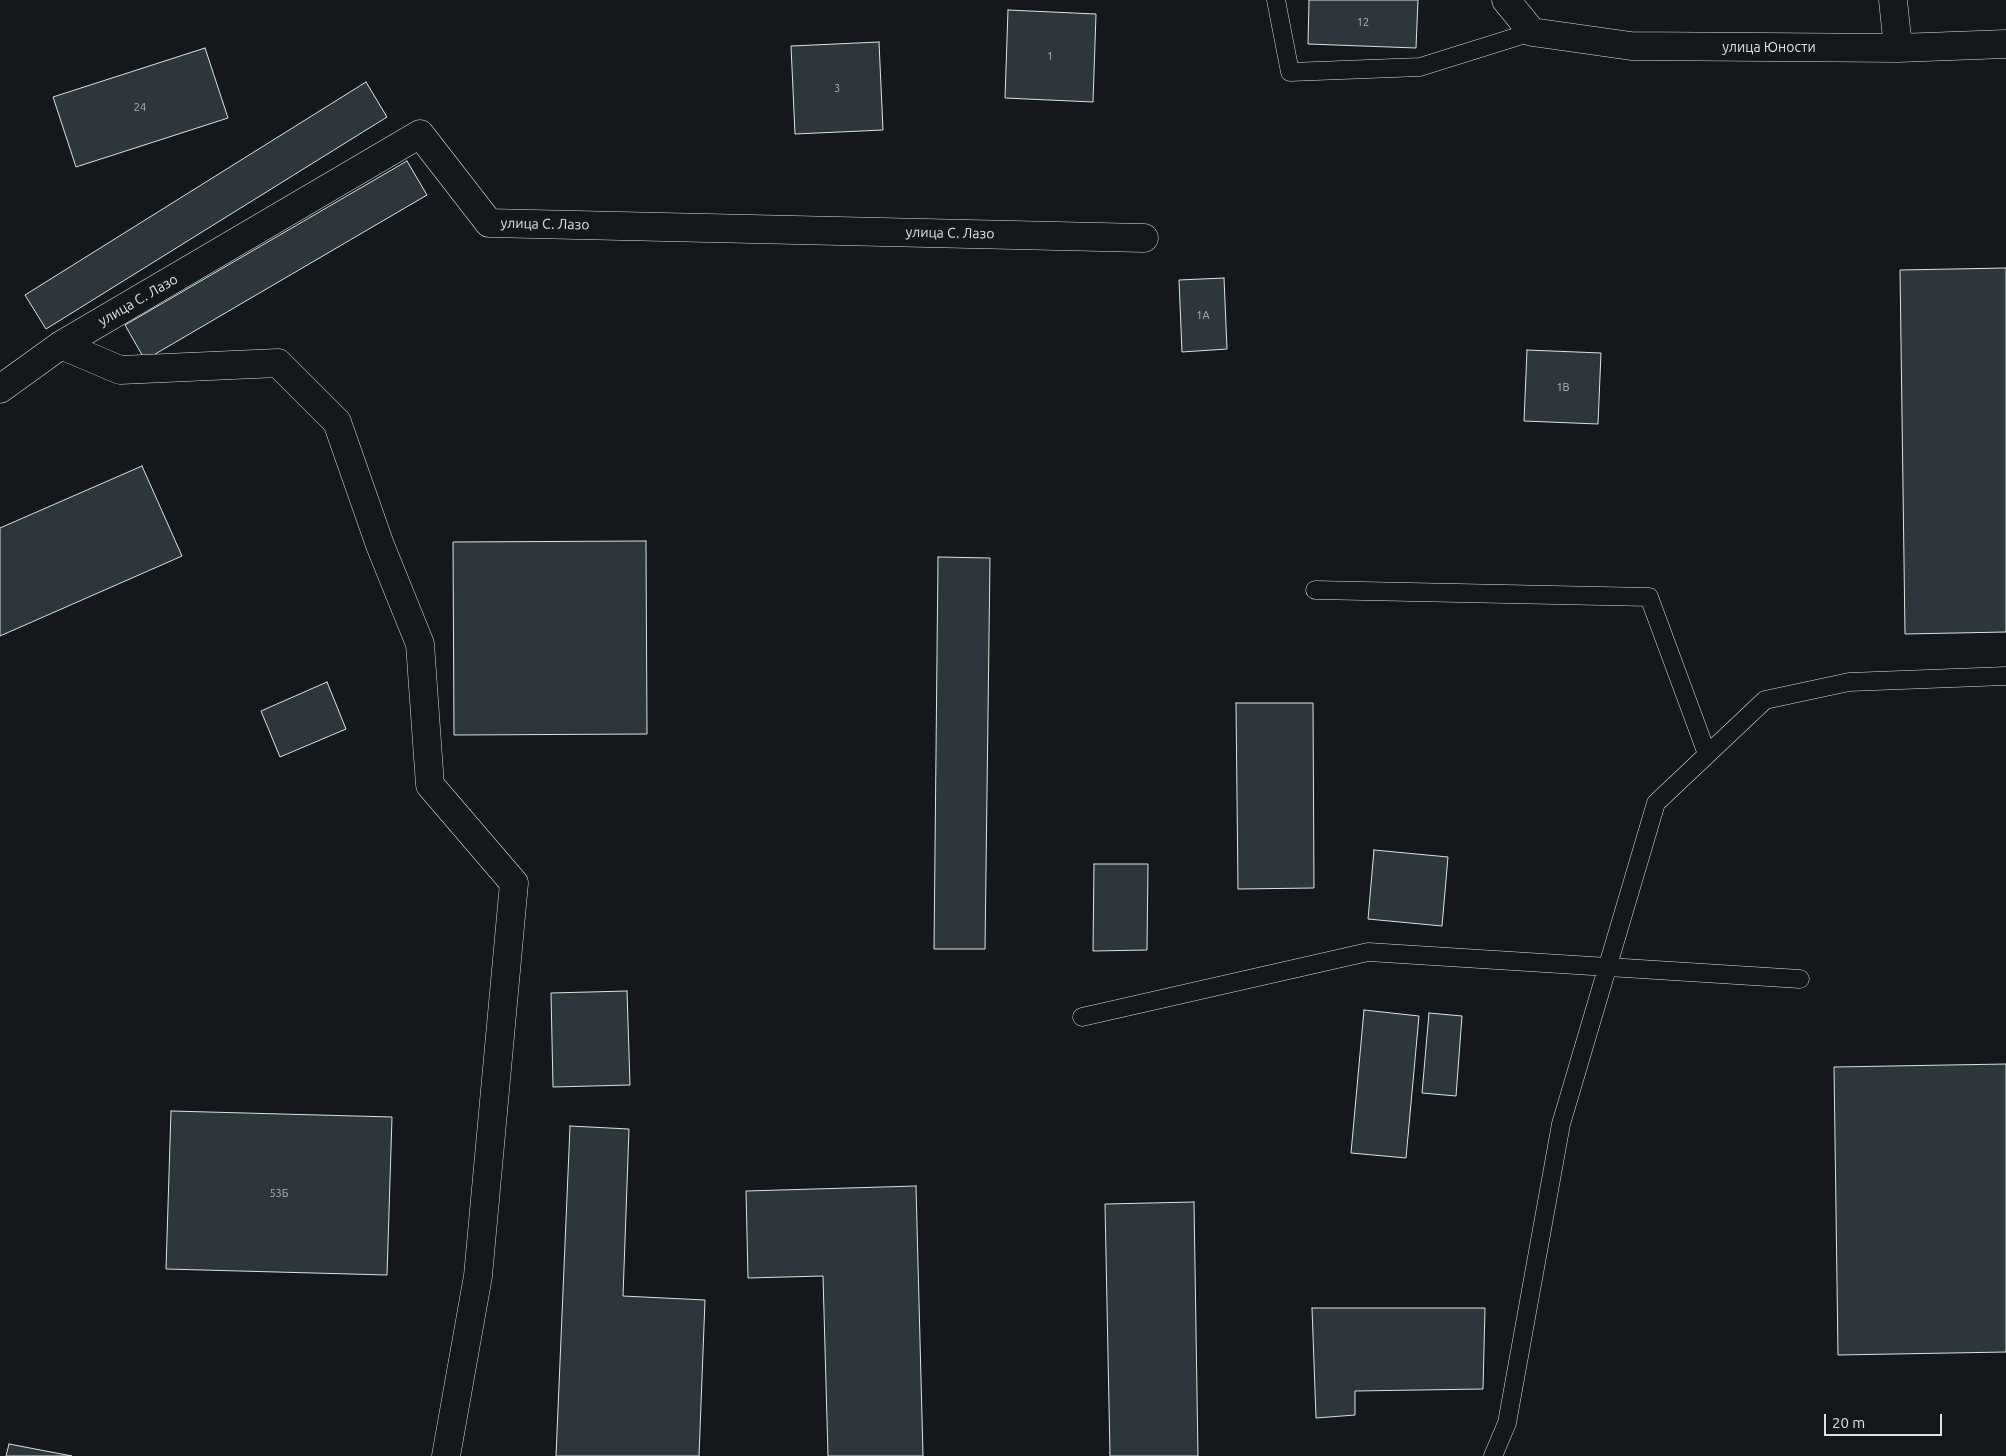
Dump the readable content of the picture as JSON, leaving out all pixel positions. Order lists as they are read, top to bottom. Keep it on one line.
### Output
{"streets":{"street":["улица Юности","улица С. Лазо"]},"house_numbers":["12","1","3","24","1А","1В","53Б"],"scale_bar":"20 m"}
